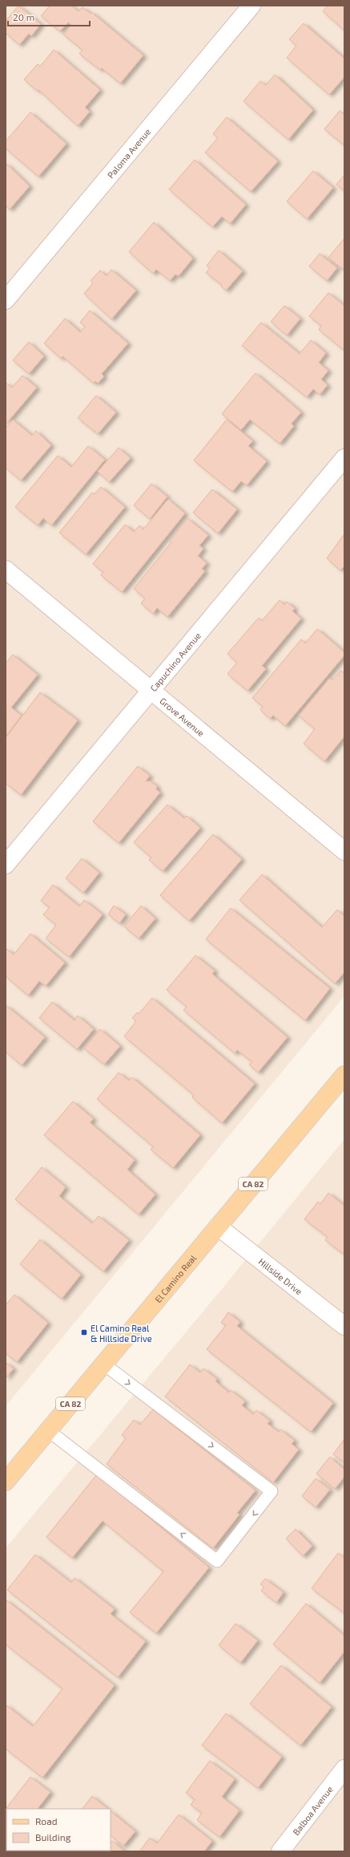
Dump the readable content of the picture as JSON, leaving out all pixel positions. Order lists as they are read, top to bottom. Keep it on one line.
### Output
{"streets":{"main road":["CA 82","El Camino Real"],"street":["Paloma Avenue","Capuchino Avenue","Grove Avenue","Hillside Drive","Balboa Avenue"]},"crossings":[["Capuchino Avenue","Grove Avenue"],["Hillside Drive","El Camino Real"]],"places":{"transit":["El Camino Real & Hillside Drive"]},"legend":["Road","Building"],"scale_bar":"20 m"}
